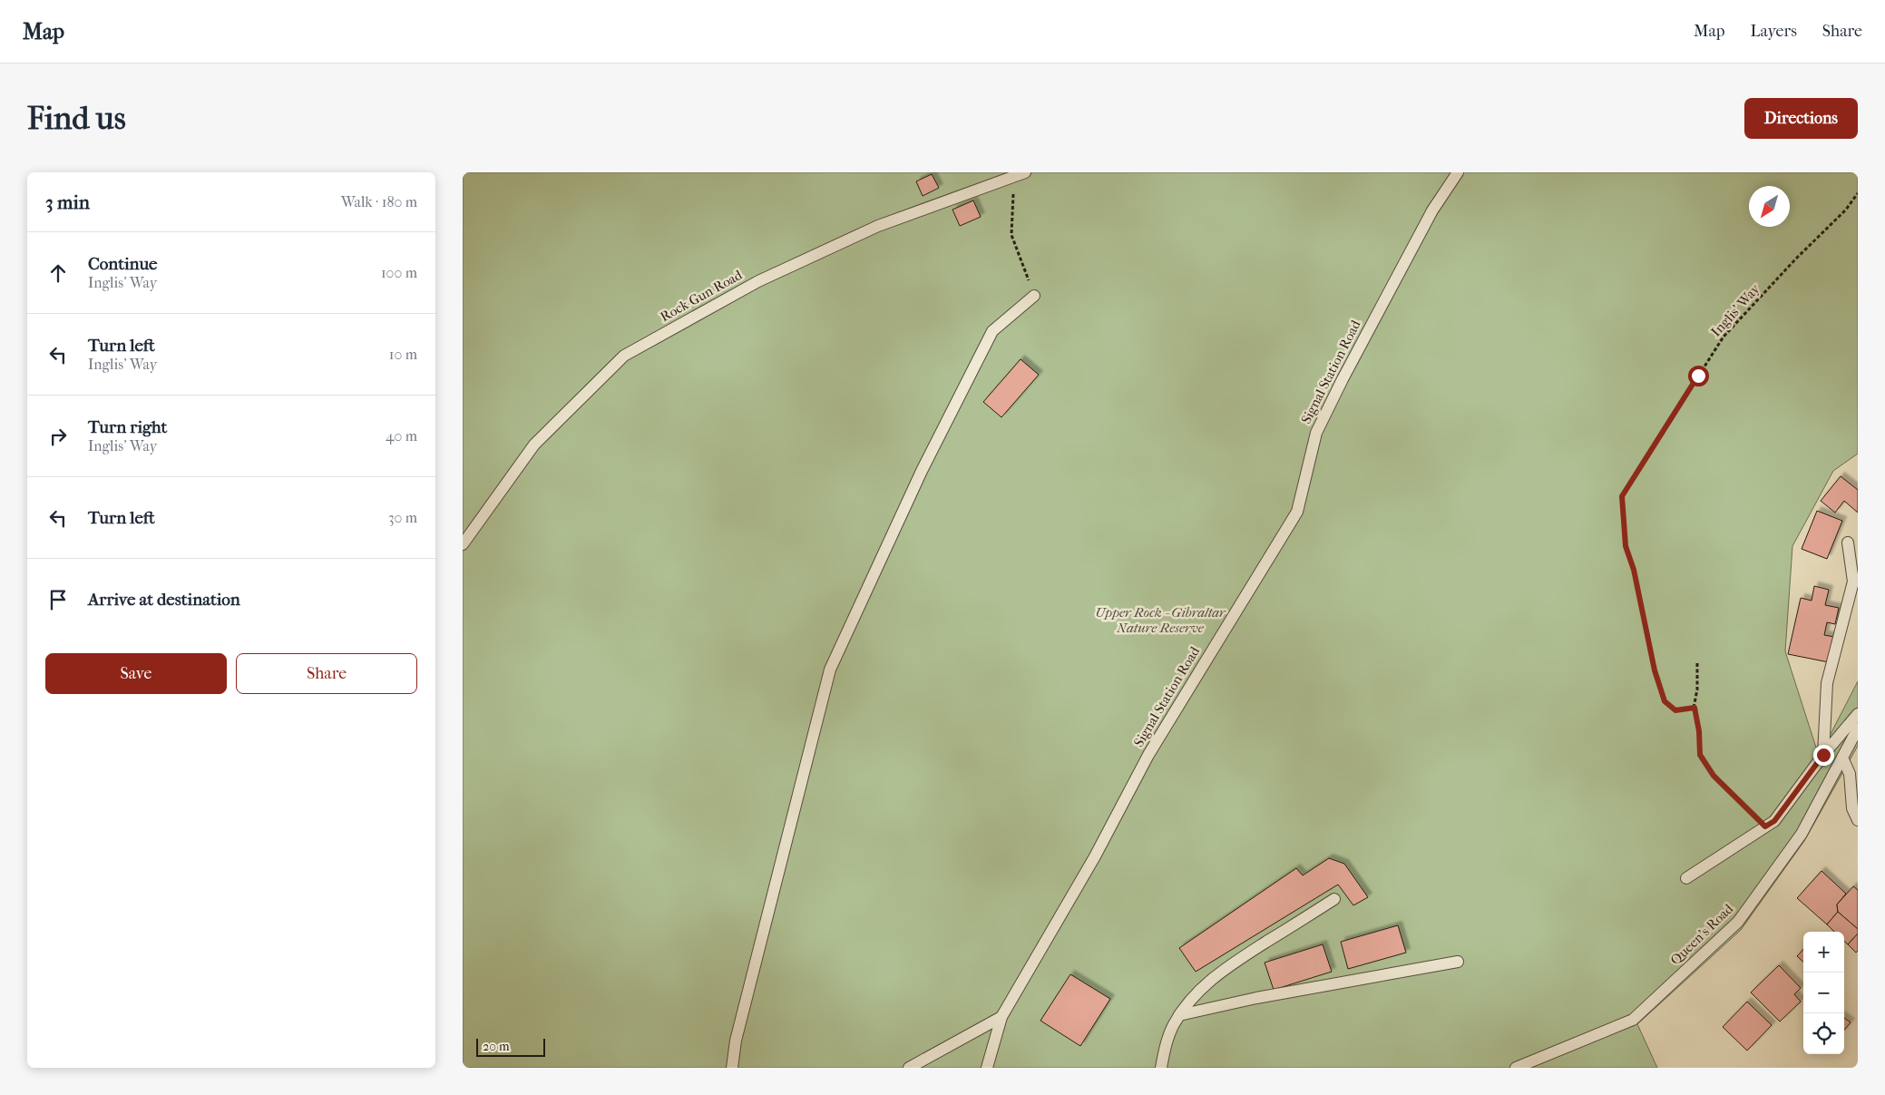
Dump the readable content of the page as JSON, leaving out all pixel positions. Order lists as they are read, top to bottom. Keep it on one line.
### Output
{"streets":{"lane":["Rock Gun Road","Signal Station Road","Queen's Road"],"path":["Inglis' Way"]},"parks":["Upper Rock - Gibraltar Nature Reserve"],"scale_bar":"20 m","north":"bottom left","page":{"header":"Map","nav":["Map","Layers","Share"],"buttons":["Directions",["Save","Share"]],"title":"Find us","heading":["3 min","Walk · 180 m"],"list":[["Continue","Inglis' Way","100 m"],["Turn left","Inglis' Way","10 m"],["Turn right","Inglis' Way","40 m"],["Turn left","30 m"],"Arrive at destination"],"map_buttons":["+","−"],"scale":"20 m"}}
